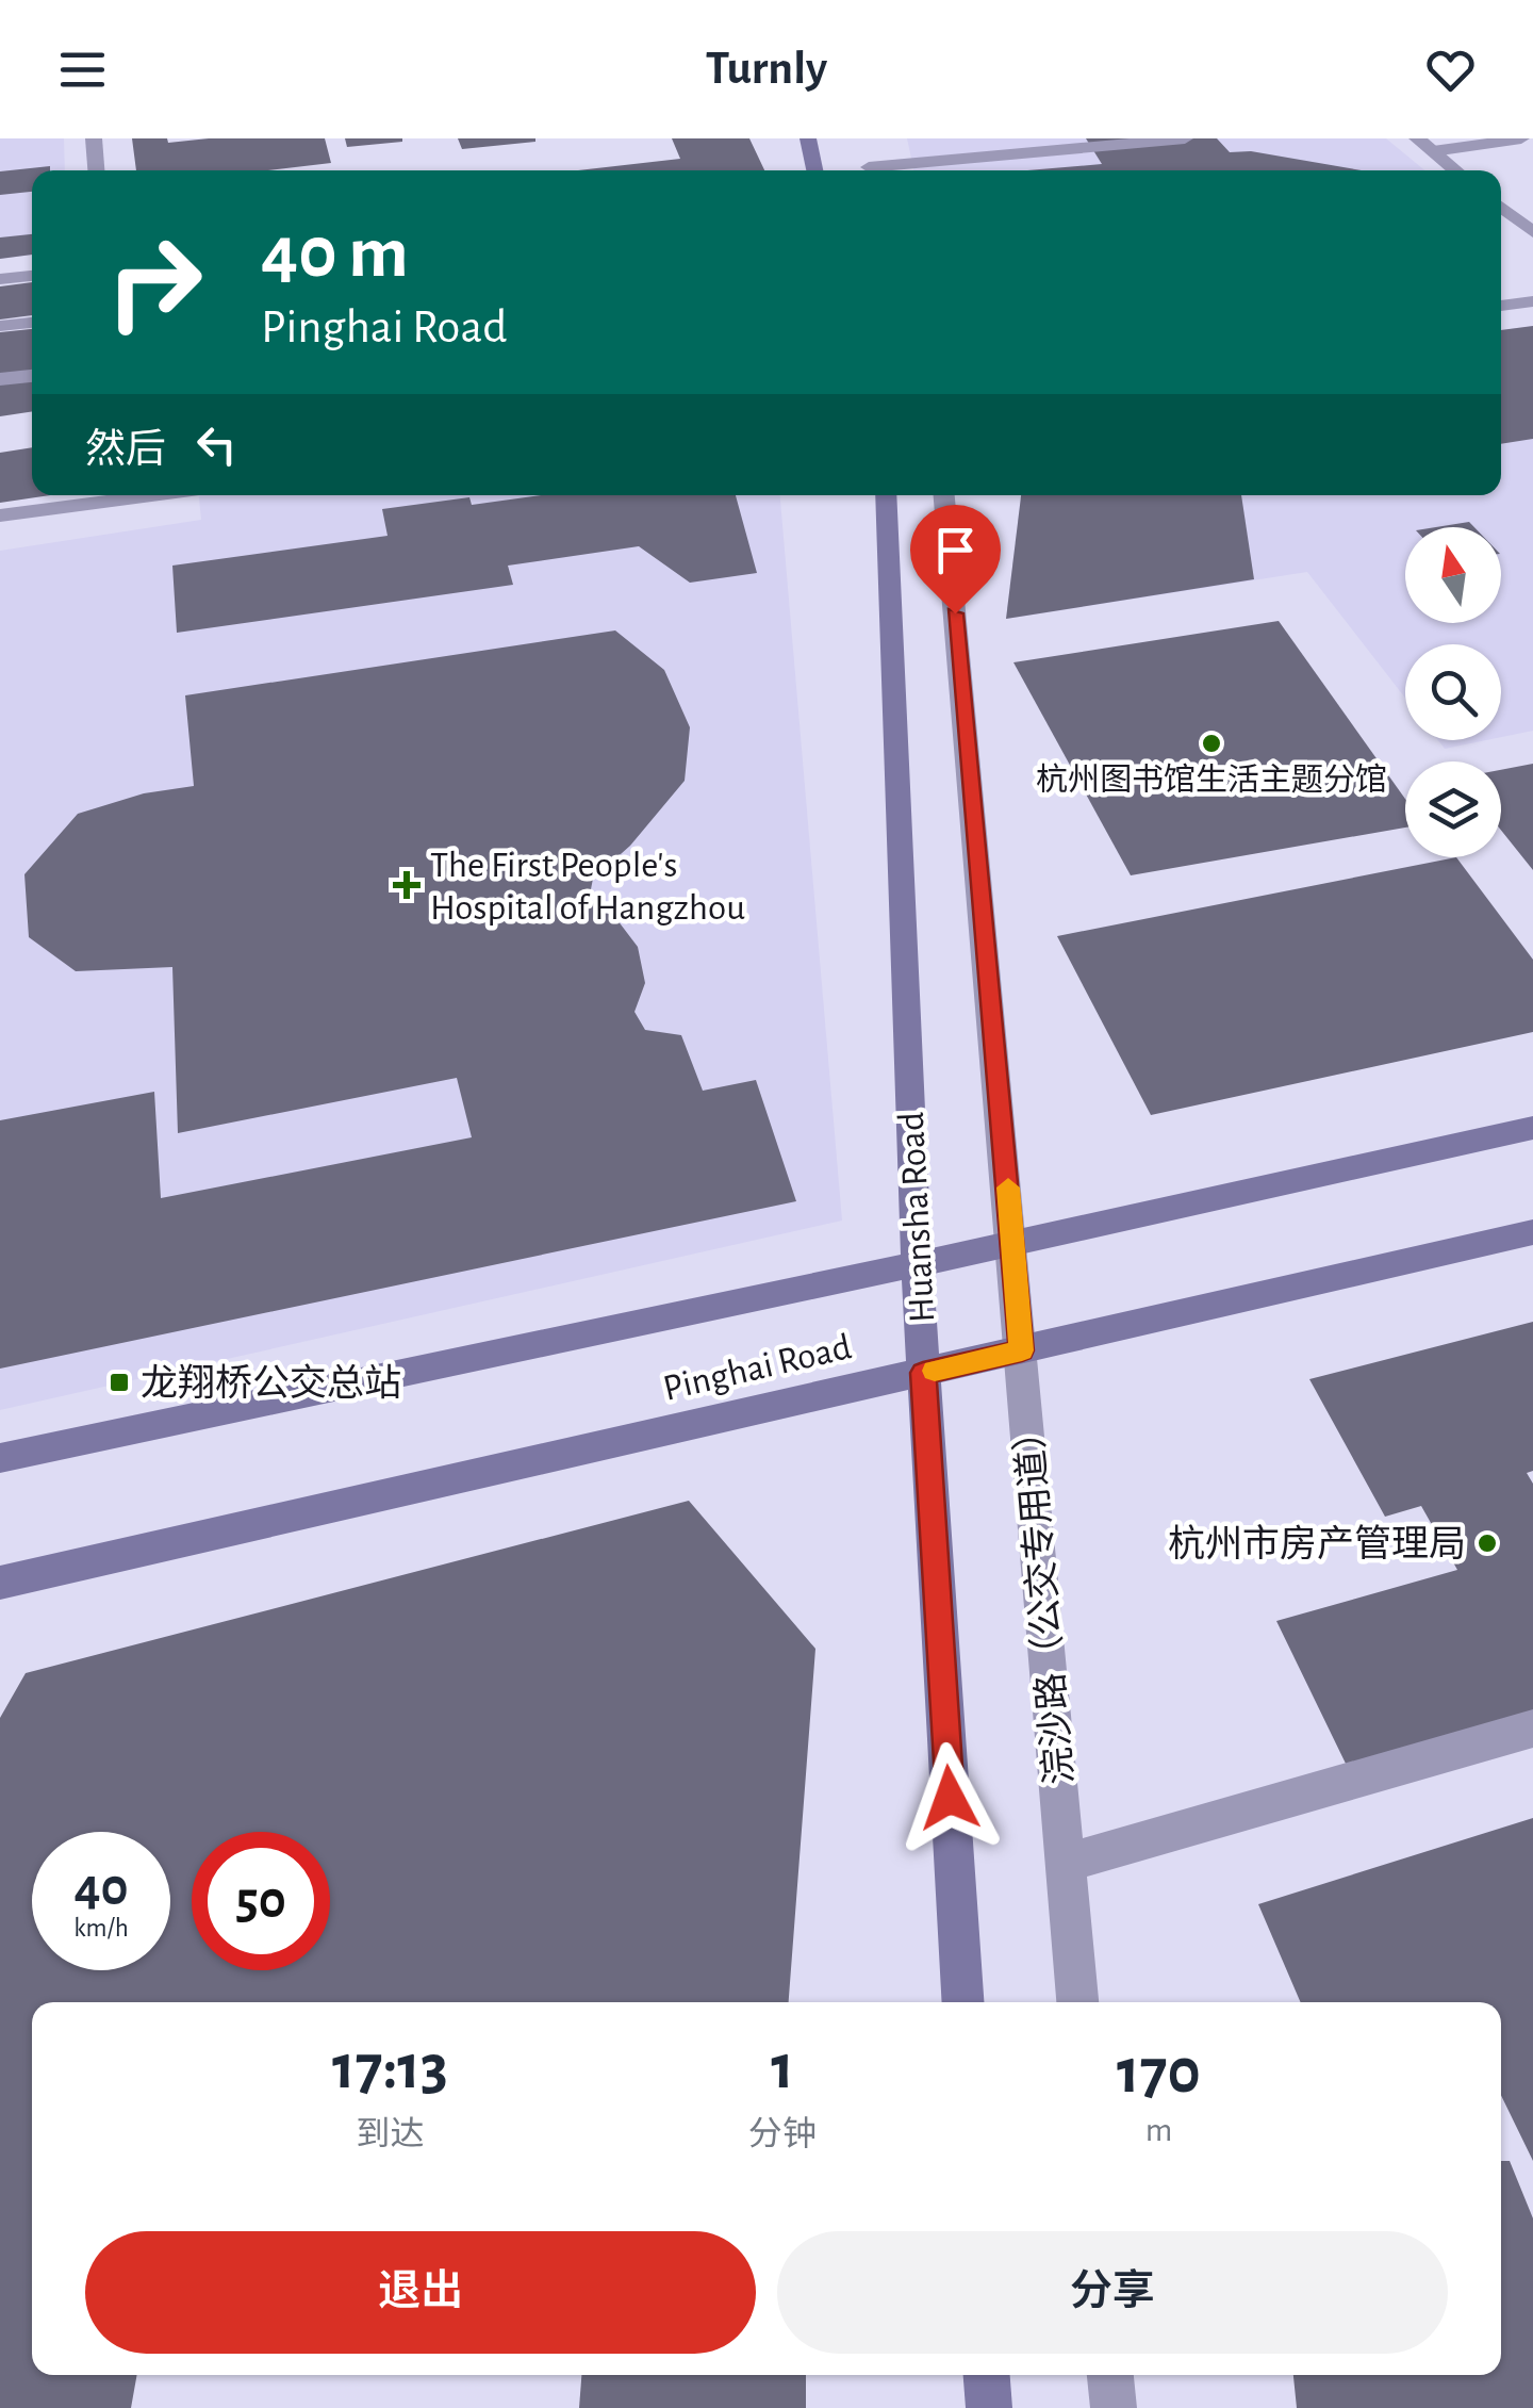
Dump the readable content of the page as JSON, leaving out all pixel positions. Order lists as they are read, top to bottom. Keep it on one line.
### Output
{"streets":{"main road":["Huansha Road","Pinghai Road"],"street":["浣沙路（公交专用道）"]},"crossings":[["Huansha Road","Pinghai Road"],["Pinghai Road","浣沙路（公交专用道）"]],"places":{"other":["杭州图书馆生活主题分馆","杭州市房产管理局"],"health":["The First People's Hospital of Hangzhou"],"transit":["龙翔桥公交总站"]},"north":"top","page":{"header":"Turnly","turn":["40 m","Pinghai Road"],"then":"然后","speed":"40 km/h","limit":"50","eta":["17:13","到达","1","分钟","170","m"],"buttons":["退出","分享"]}}
